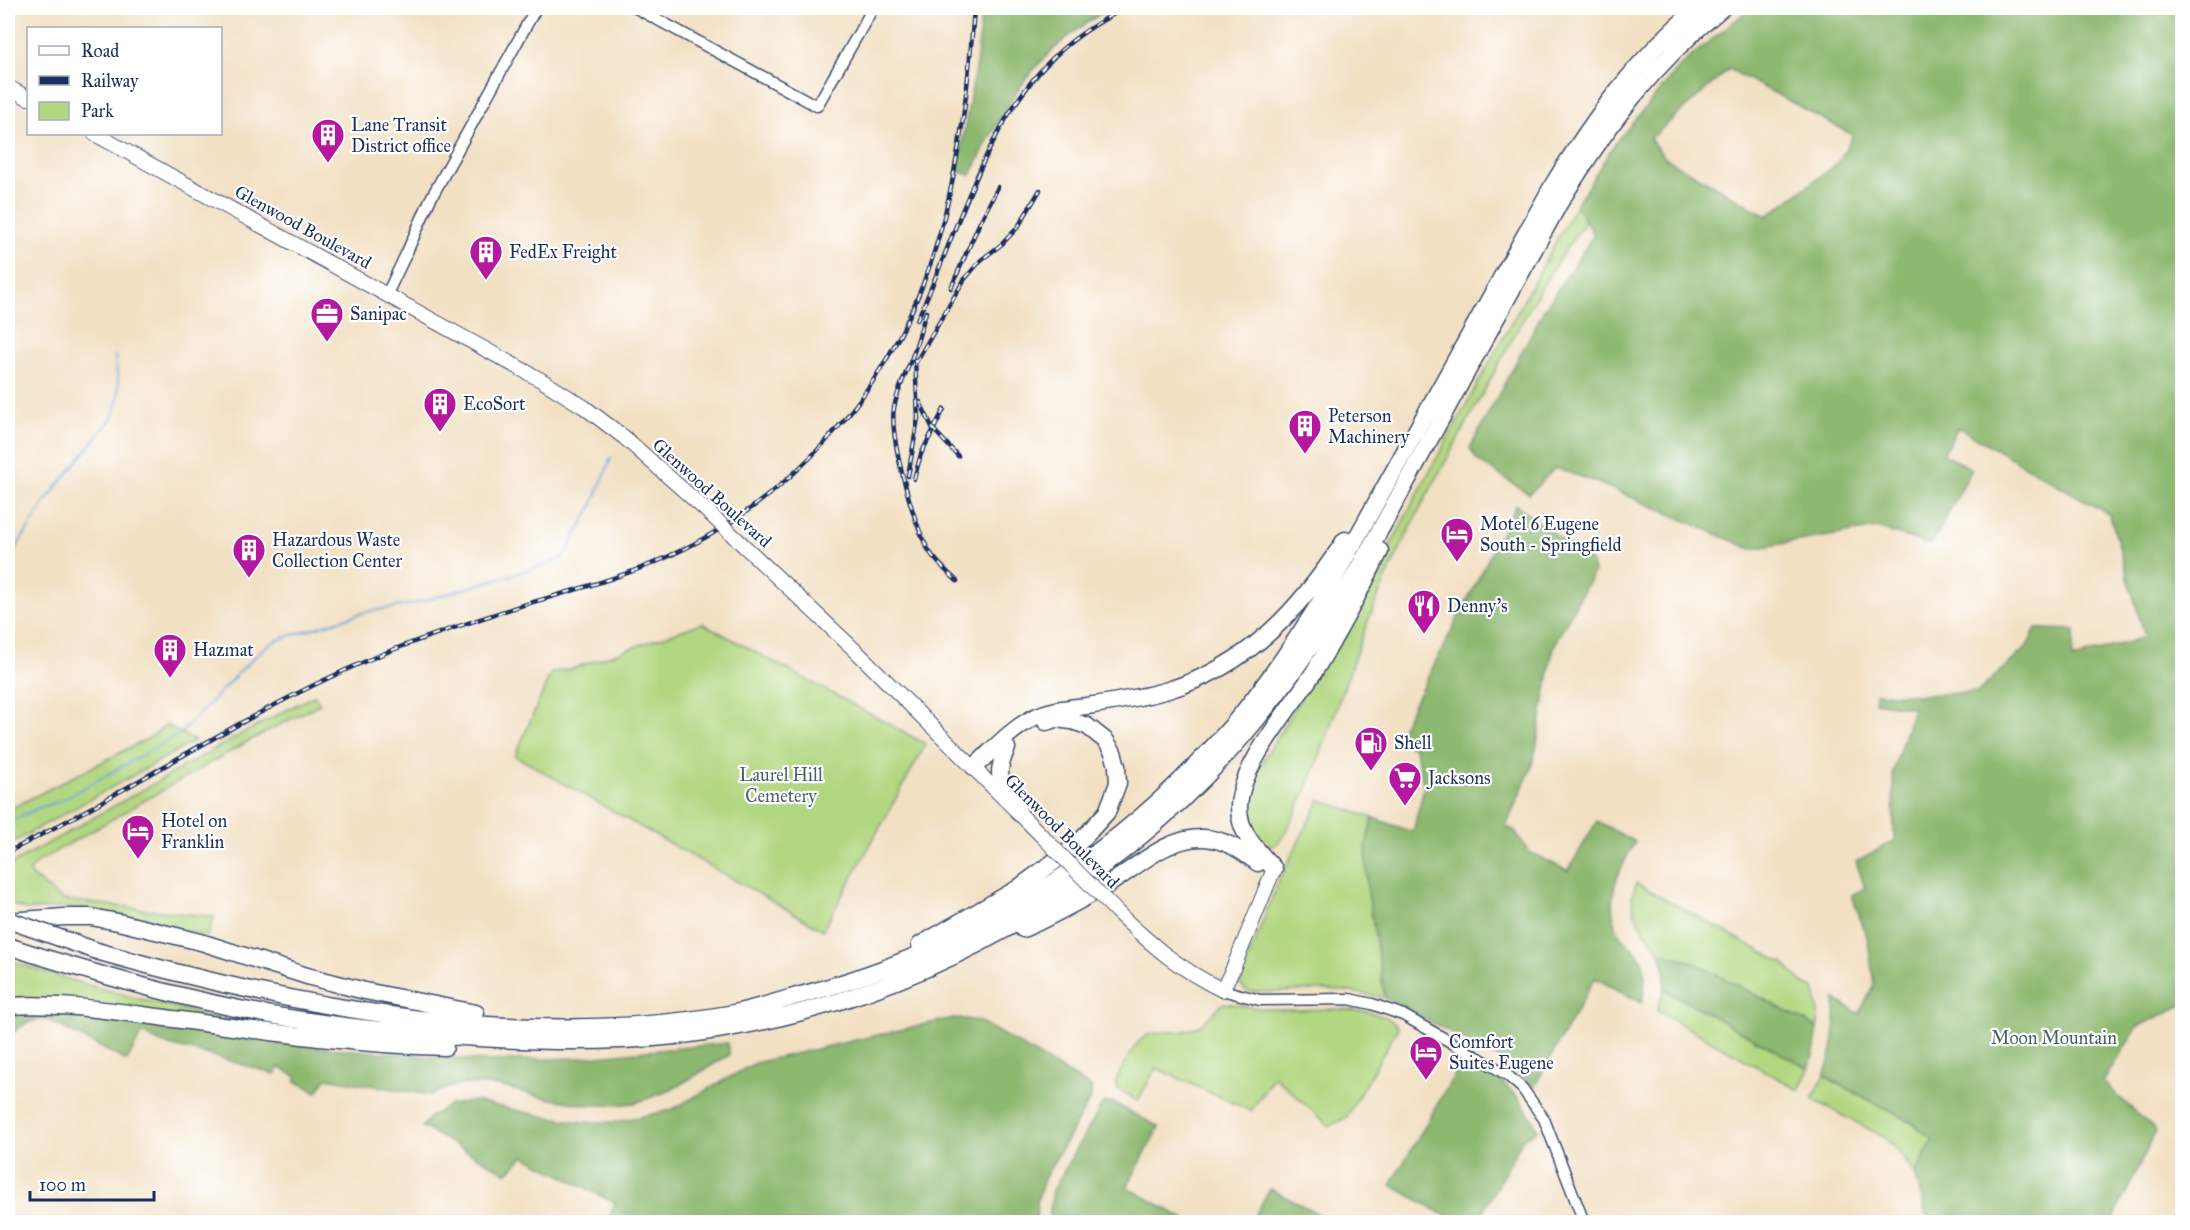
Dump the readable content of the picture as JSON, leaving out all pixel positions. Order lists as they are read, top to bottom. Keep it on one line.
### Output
{"streets":{"main road":["Glenwood Boulevard"]},"parks":["Laurel Hill Cemetery","Moon Mountain"],"places":{"building":["Lane Transit District office","FedEx Freight","EcoSort","Peterson Machinery","Hazardous Waste Collection Center","Hazmat"],"office":["Sanipac"],"hotel":["Motel 6 Eugene South - Springfield","Hotel on Franklin","Comfort Suites Eugene"],"restaurant":["Denny's"],"fuel station":["Shell"],"supermarket":["Jacksons"]},"legend":["Road","Railway","Park"],"scale_bar":"100 m"}
